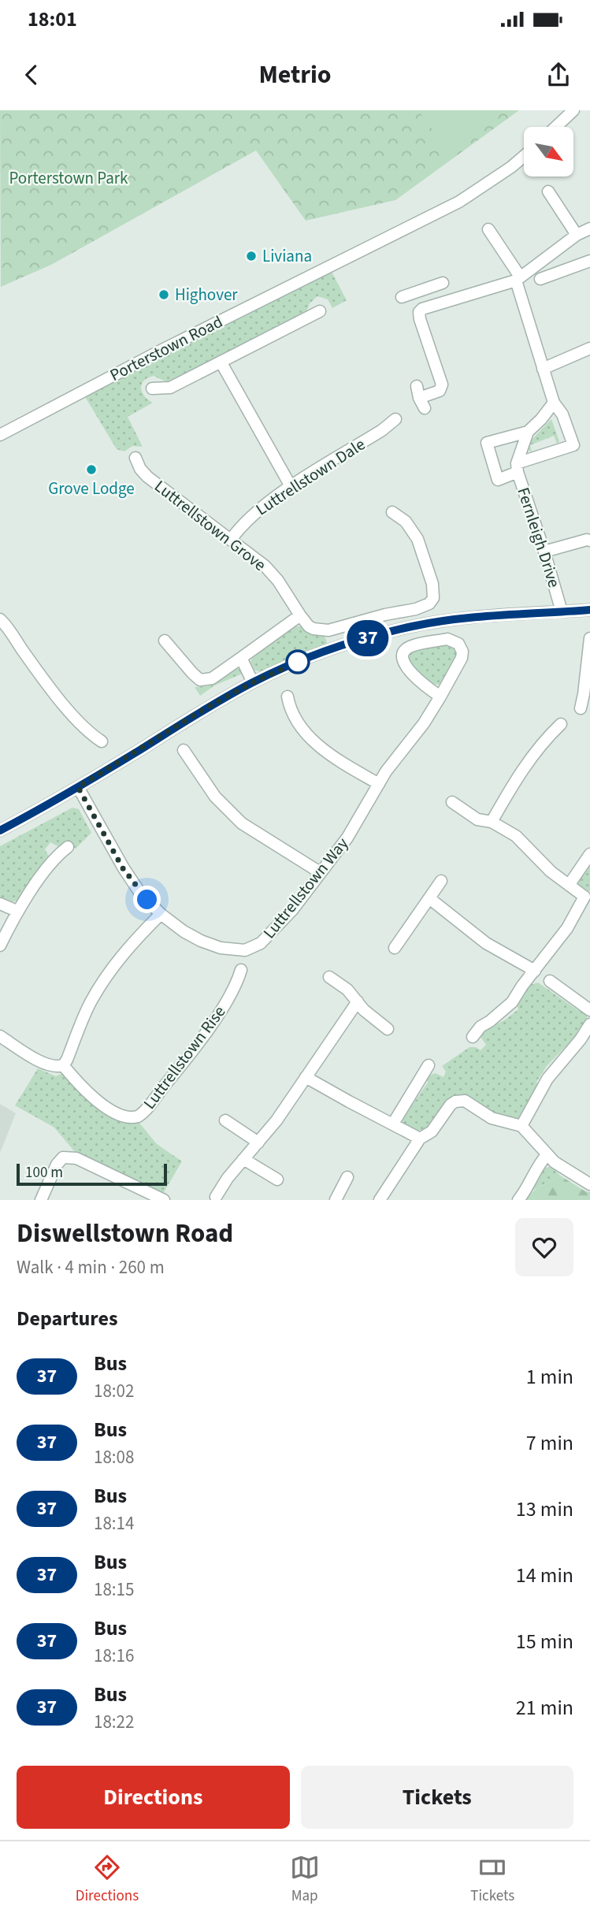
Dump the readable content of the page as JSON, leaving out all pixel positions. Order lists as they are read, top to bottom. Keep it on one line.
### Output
{"streets":{"street":["Porterstown Road","Luttrellstown Dale","Luttrellstown Grove","Fernleigh Drive","Luttrellstown Way","Luttrellstown Rise"]},"crossings":[["Luttrellstown Dale","Luttrellstown Grove"]],"parks":["Porterstown Park"],"places":["Liviana","Highover","Grove Lodge"],"lines":["bus line 37"],"scale_bar":"100 m","north":"bottom right","page":{"status":"18:01","header":"Metrio","on_map":"37","scale":"100 m","heading":[["Diswellstown Road","Walk · 4 min · 260 m"],"Departures"],"list":[{"mark":"37","name":"Bus","note":"18:02","value":"1 min"},{"mark":"37","name":"Bus","note":"18:08","value":"7 min"},{"mark":"37","name":"Bus","note":"18:14","value":"13 min"},{"mark":"37","name":"Bus","note":"18:15","value":"14 min"},{"mark":"37","name":"Bus","note":"18:16","value":"15 min"},{"mark":"37","name":"Bus","note":"18:22","value":"21 min"}],"buttons":["Directions","Tickets"],"tabs":["Directions","Map","Tickets"]}}
